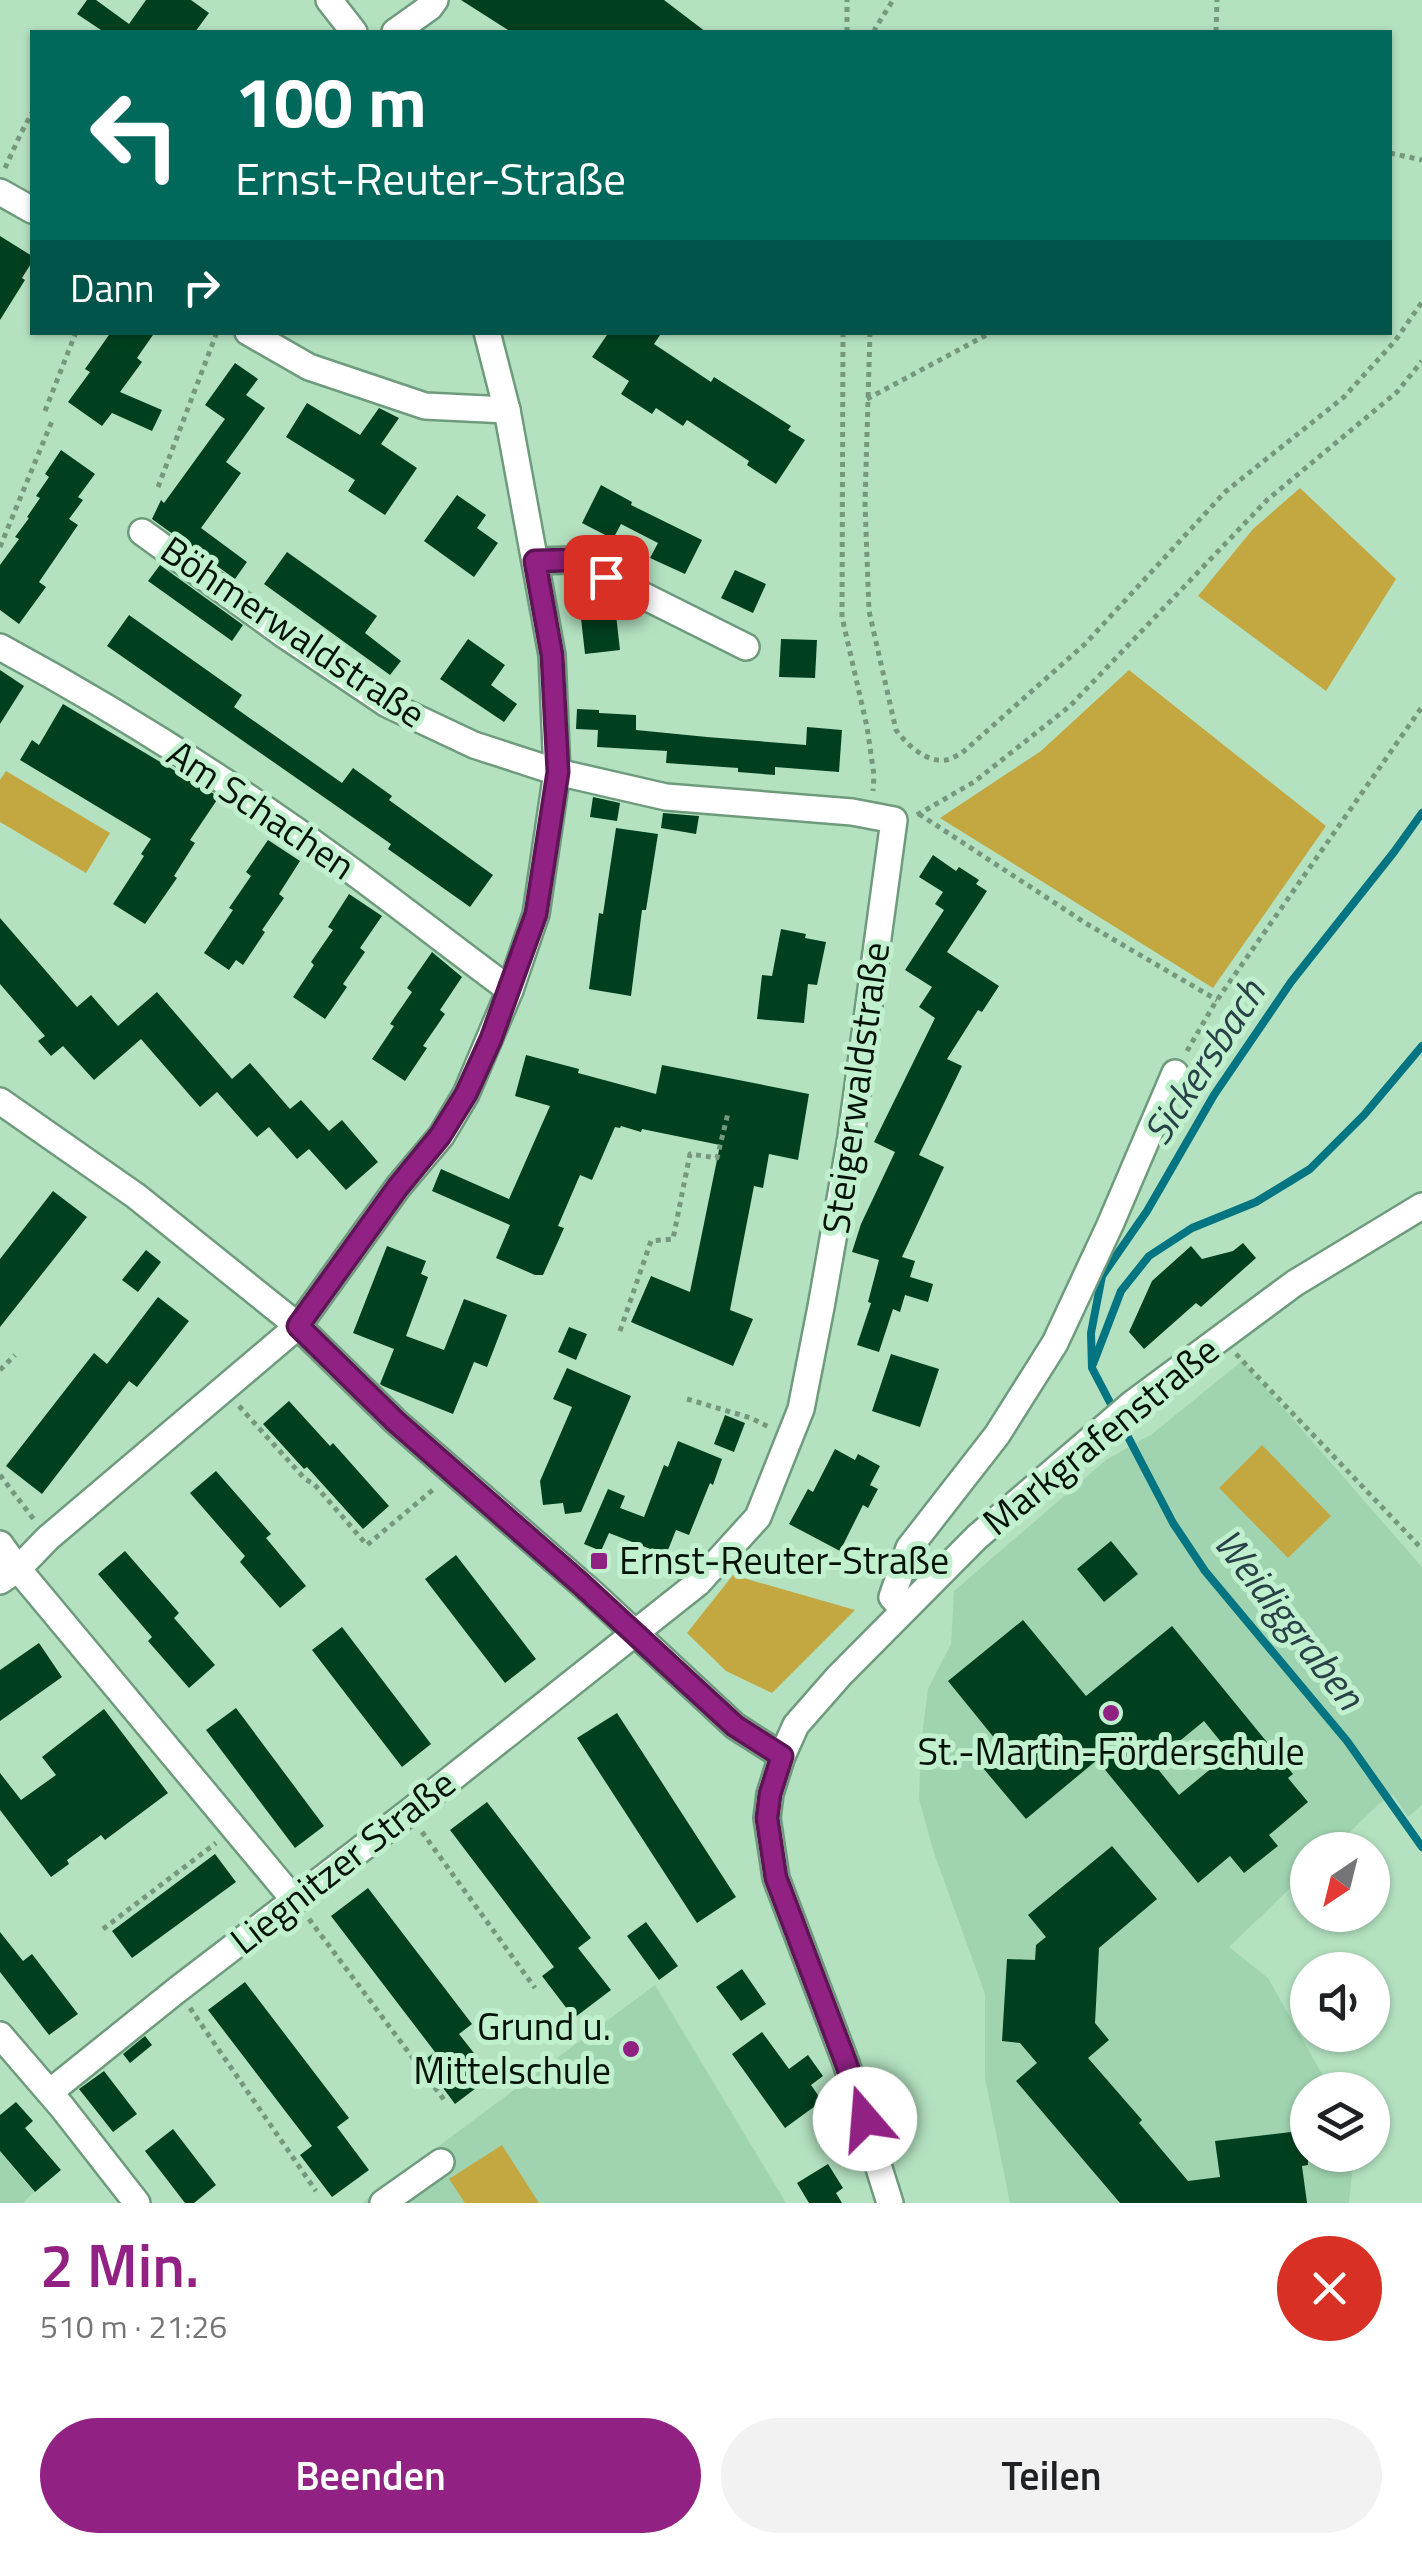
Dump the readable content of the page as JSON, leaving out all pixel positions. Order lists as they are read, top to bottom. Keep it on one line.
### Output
{"streets":{"street":["Böhmerwaldstraße","Am Schachen","Steigerwaldstraße","Markgrafenstraße","Liegnitzer Straße"]},"crossings":[["Steigerwaldstraße","Liegnitzer Straße"]],"water":["Sickersbach","Weidiggraben"],"places":{"transit":["Ernst-Reuter-Straße"],"other":["St.-Martin-Förderschule","Grund u. Mittelschule"]},"north":"bottom left","page":{"turn":["100 m","Ernst-Reuter-Straße"],"then":"Dann","heading":["2 Min.","510 m · 21:26"],"buttons":["Beenden","Teilen"]}}
